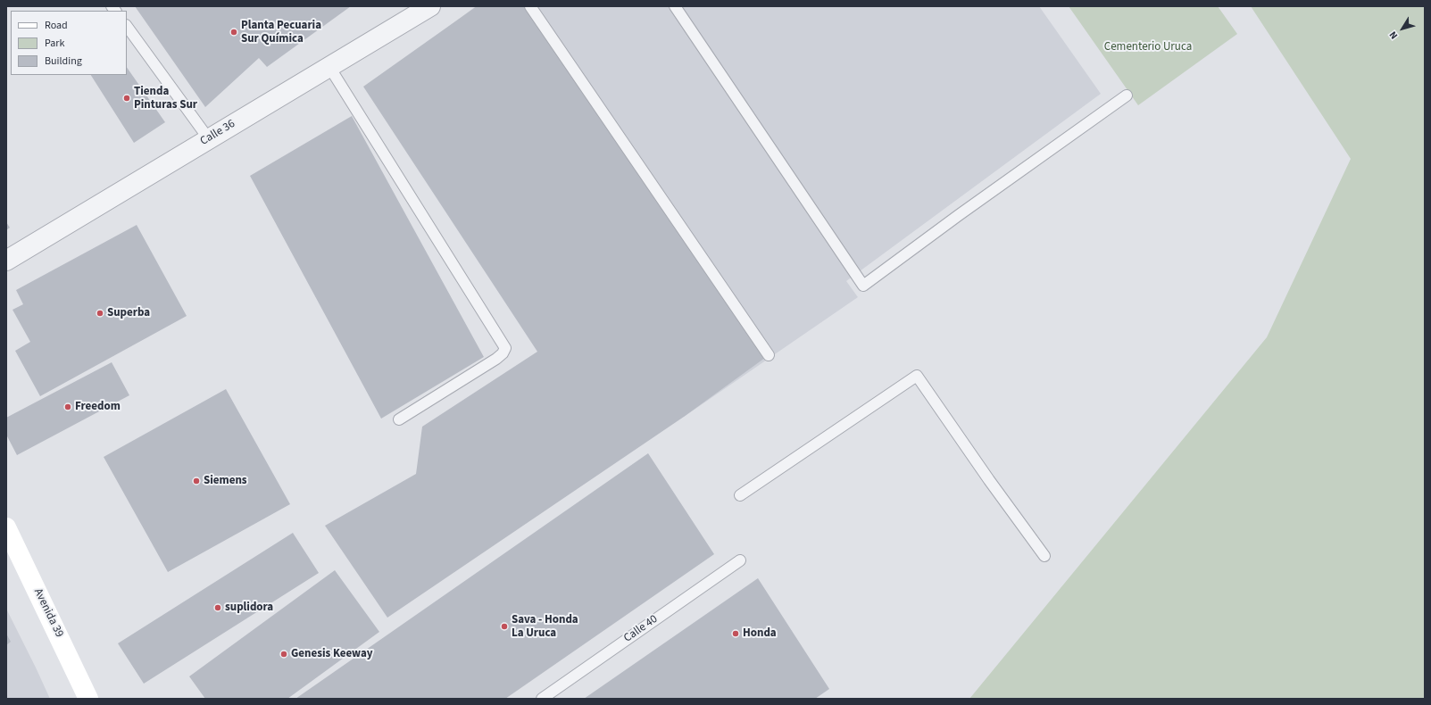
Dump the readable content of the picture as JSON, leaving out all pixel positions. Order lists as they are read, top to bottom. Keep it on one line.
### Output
{"streets":{"main road":["Avenida 39"],"street":["Calle 36"],"lane":["Calle 40"]},"parks":["Cementerio Uruca"],"places":["Planta Pecuaria Sur Química","Tienda Pinturas Sur","Superba","Freedom","Siemens","suplidora","Sava - Honda La Uruca","Honda","Genesis Keeway"],"legend":["Road","Park","Building"],"north":"bottom left"}
